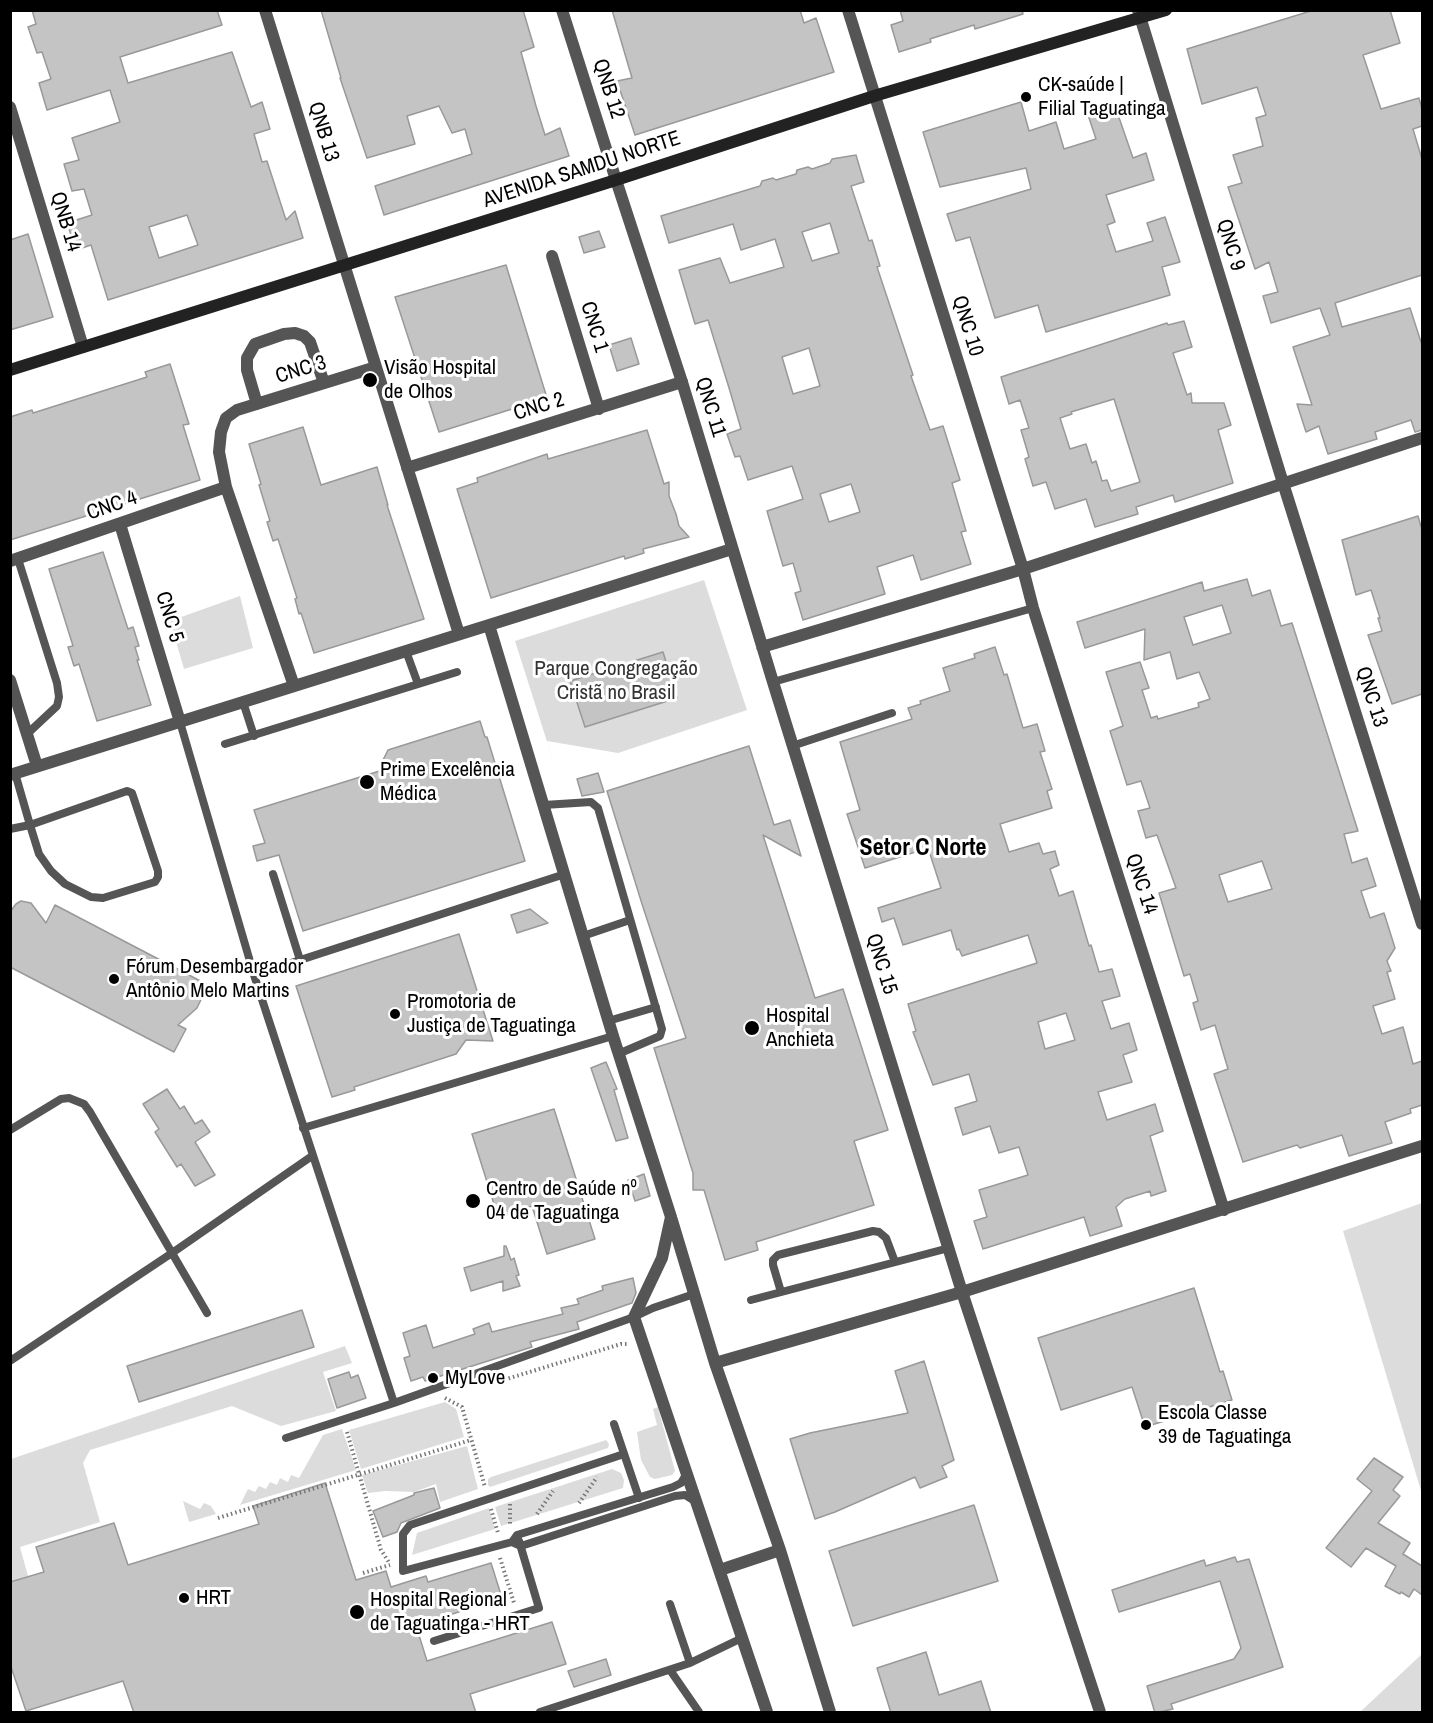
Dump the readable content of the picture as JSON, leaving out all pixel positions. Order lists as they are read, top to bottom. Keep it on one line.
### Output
{"streets":{"main road":["AVENIDA SAMDU NORTE"],"street":["QNB 12","QNB 13","QNB 14","QNC 9","QNC 10","CNC 1","CNC 3","CNC 2","QNC 11","CNC 4","CNC 5","QNC 13","QNC 14","QNC 15"]},"crossings":[["QNB 12","AVENIDA SAMDU NORTE"],["QNB 12","QNC 11"],["QNB 13","AVENIDA SAMDU NORTE"],["QNB 13","CNC 3"],["QNB 13","CNC 2"],["AVENIDA SAMDU NORTE","QNB 14"],["AVENIDA SAMDU NORTE","QNC 9"],["AVENIDA SAMDU NORTE","QNC 10"],["AVENIDA SAMDU NORTE","QNC 11"],["QNC 9","QNC 13"],["QNC 10","QNC 14"],["CNC 1","CNC 2"],["CNC 3","CNC 4"],["CNC 2","QNC 11"],["QNC 11","QNC 15"],["CNC 4","CNC 5"]],"districts":["Setor C Norte"],"parks":["Parque Congregação Cristã no Brasil"],"places":["CK-saúde | Filial Taguatinga","Visão Hospital de Olhos","Prime Excelência Médica","Fórum Desembargador Antônio Melo Martins","Promotoria de Justiça de Taguatinga","Hospital Anchieta","Centro de Saúde nº 04 de Taguatinga","MyLove","Escola Classe 39 de Taguatinga","HRT","Hospital Regional de Taguatinga - HRT"]}
